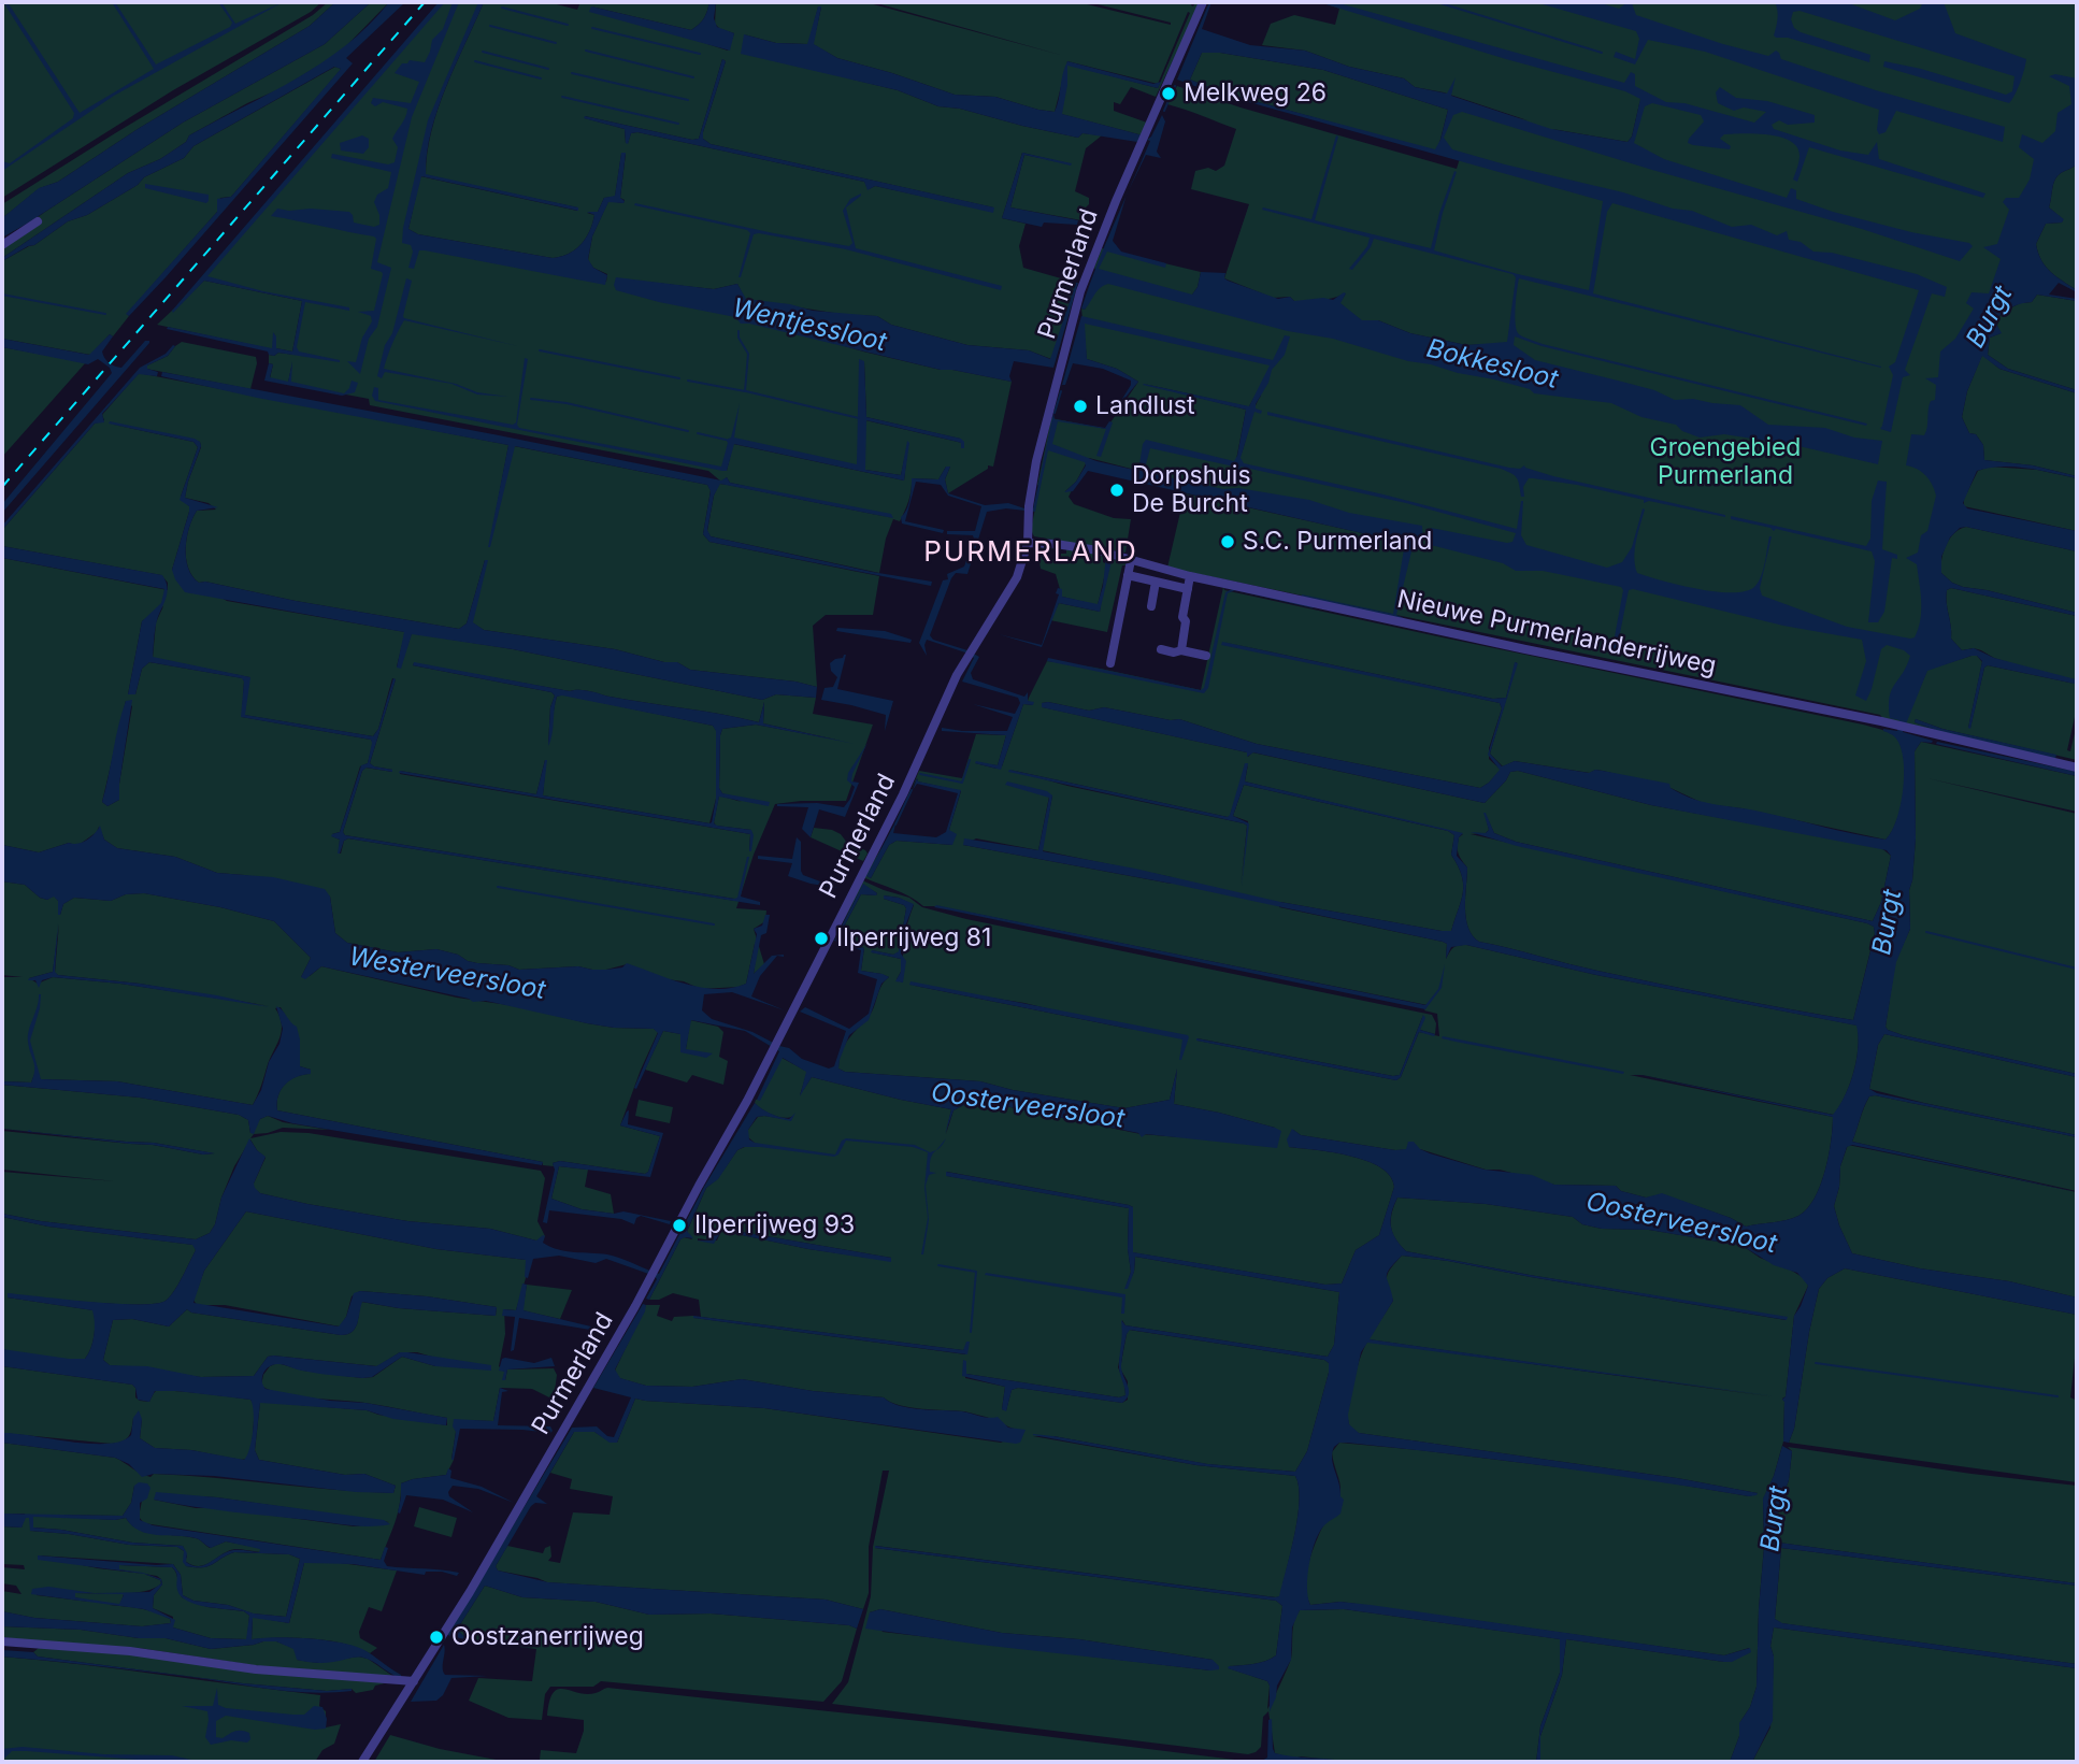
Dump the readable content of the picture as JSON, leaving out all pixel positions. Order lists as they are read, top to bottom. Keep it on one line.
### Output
{"streets":{"street":["Purmerland","Nieuwe Purmerlanderrijweg"]},"crossings":[["Purmerland","Nieuwe Purmerlanderrijweg"]],"districts":["PURMERLAND"],"water":["Burgt","Wentjessloot","Bokkesloot","Westerveersloot","Oosterveersloot"],"parks":["Groengebied Purmerland"],"places":["Melkweg 26","Landlust","Dorpshuis De Burcht","S.C. Purmerland","Ilperrijweg 81","Ilperrijweg 93","Oostzanerrijweg"]}
